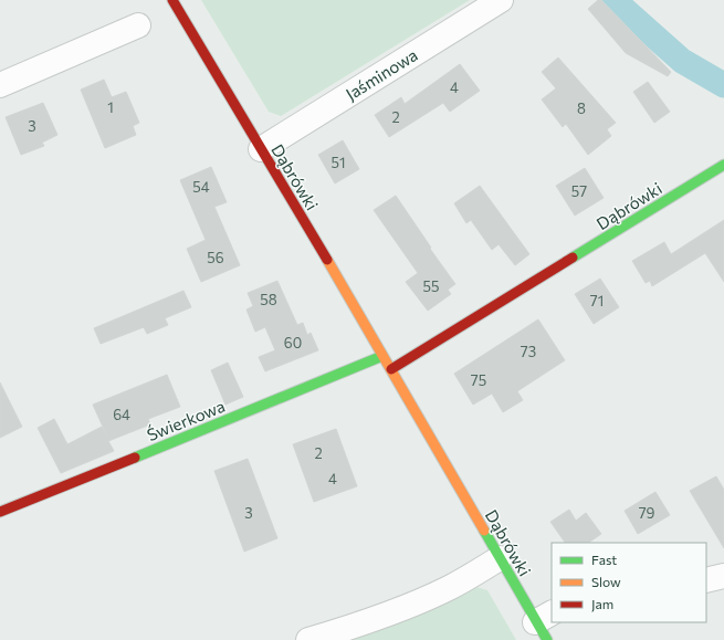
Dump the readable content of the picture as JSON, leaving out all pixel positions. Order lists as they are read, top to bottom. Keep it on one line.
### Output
{"streets":{"street":["Jaśminowa","Dąbrówki","Świerkowa"]},"crossings":[["Jaśminowa","Dąbrówki"],["Dąbrówki","Świerkowa"]],"house_numbers":["4","1","8","2","3","51","54","57","56","55","58","71","60","73","75","64","2","4","3","79"],"legend":["Fast","Slow","Jam"]}
